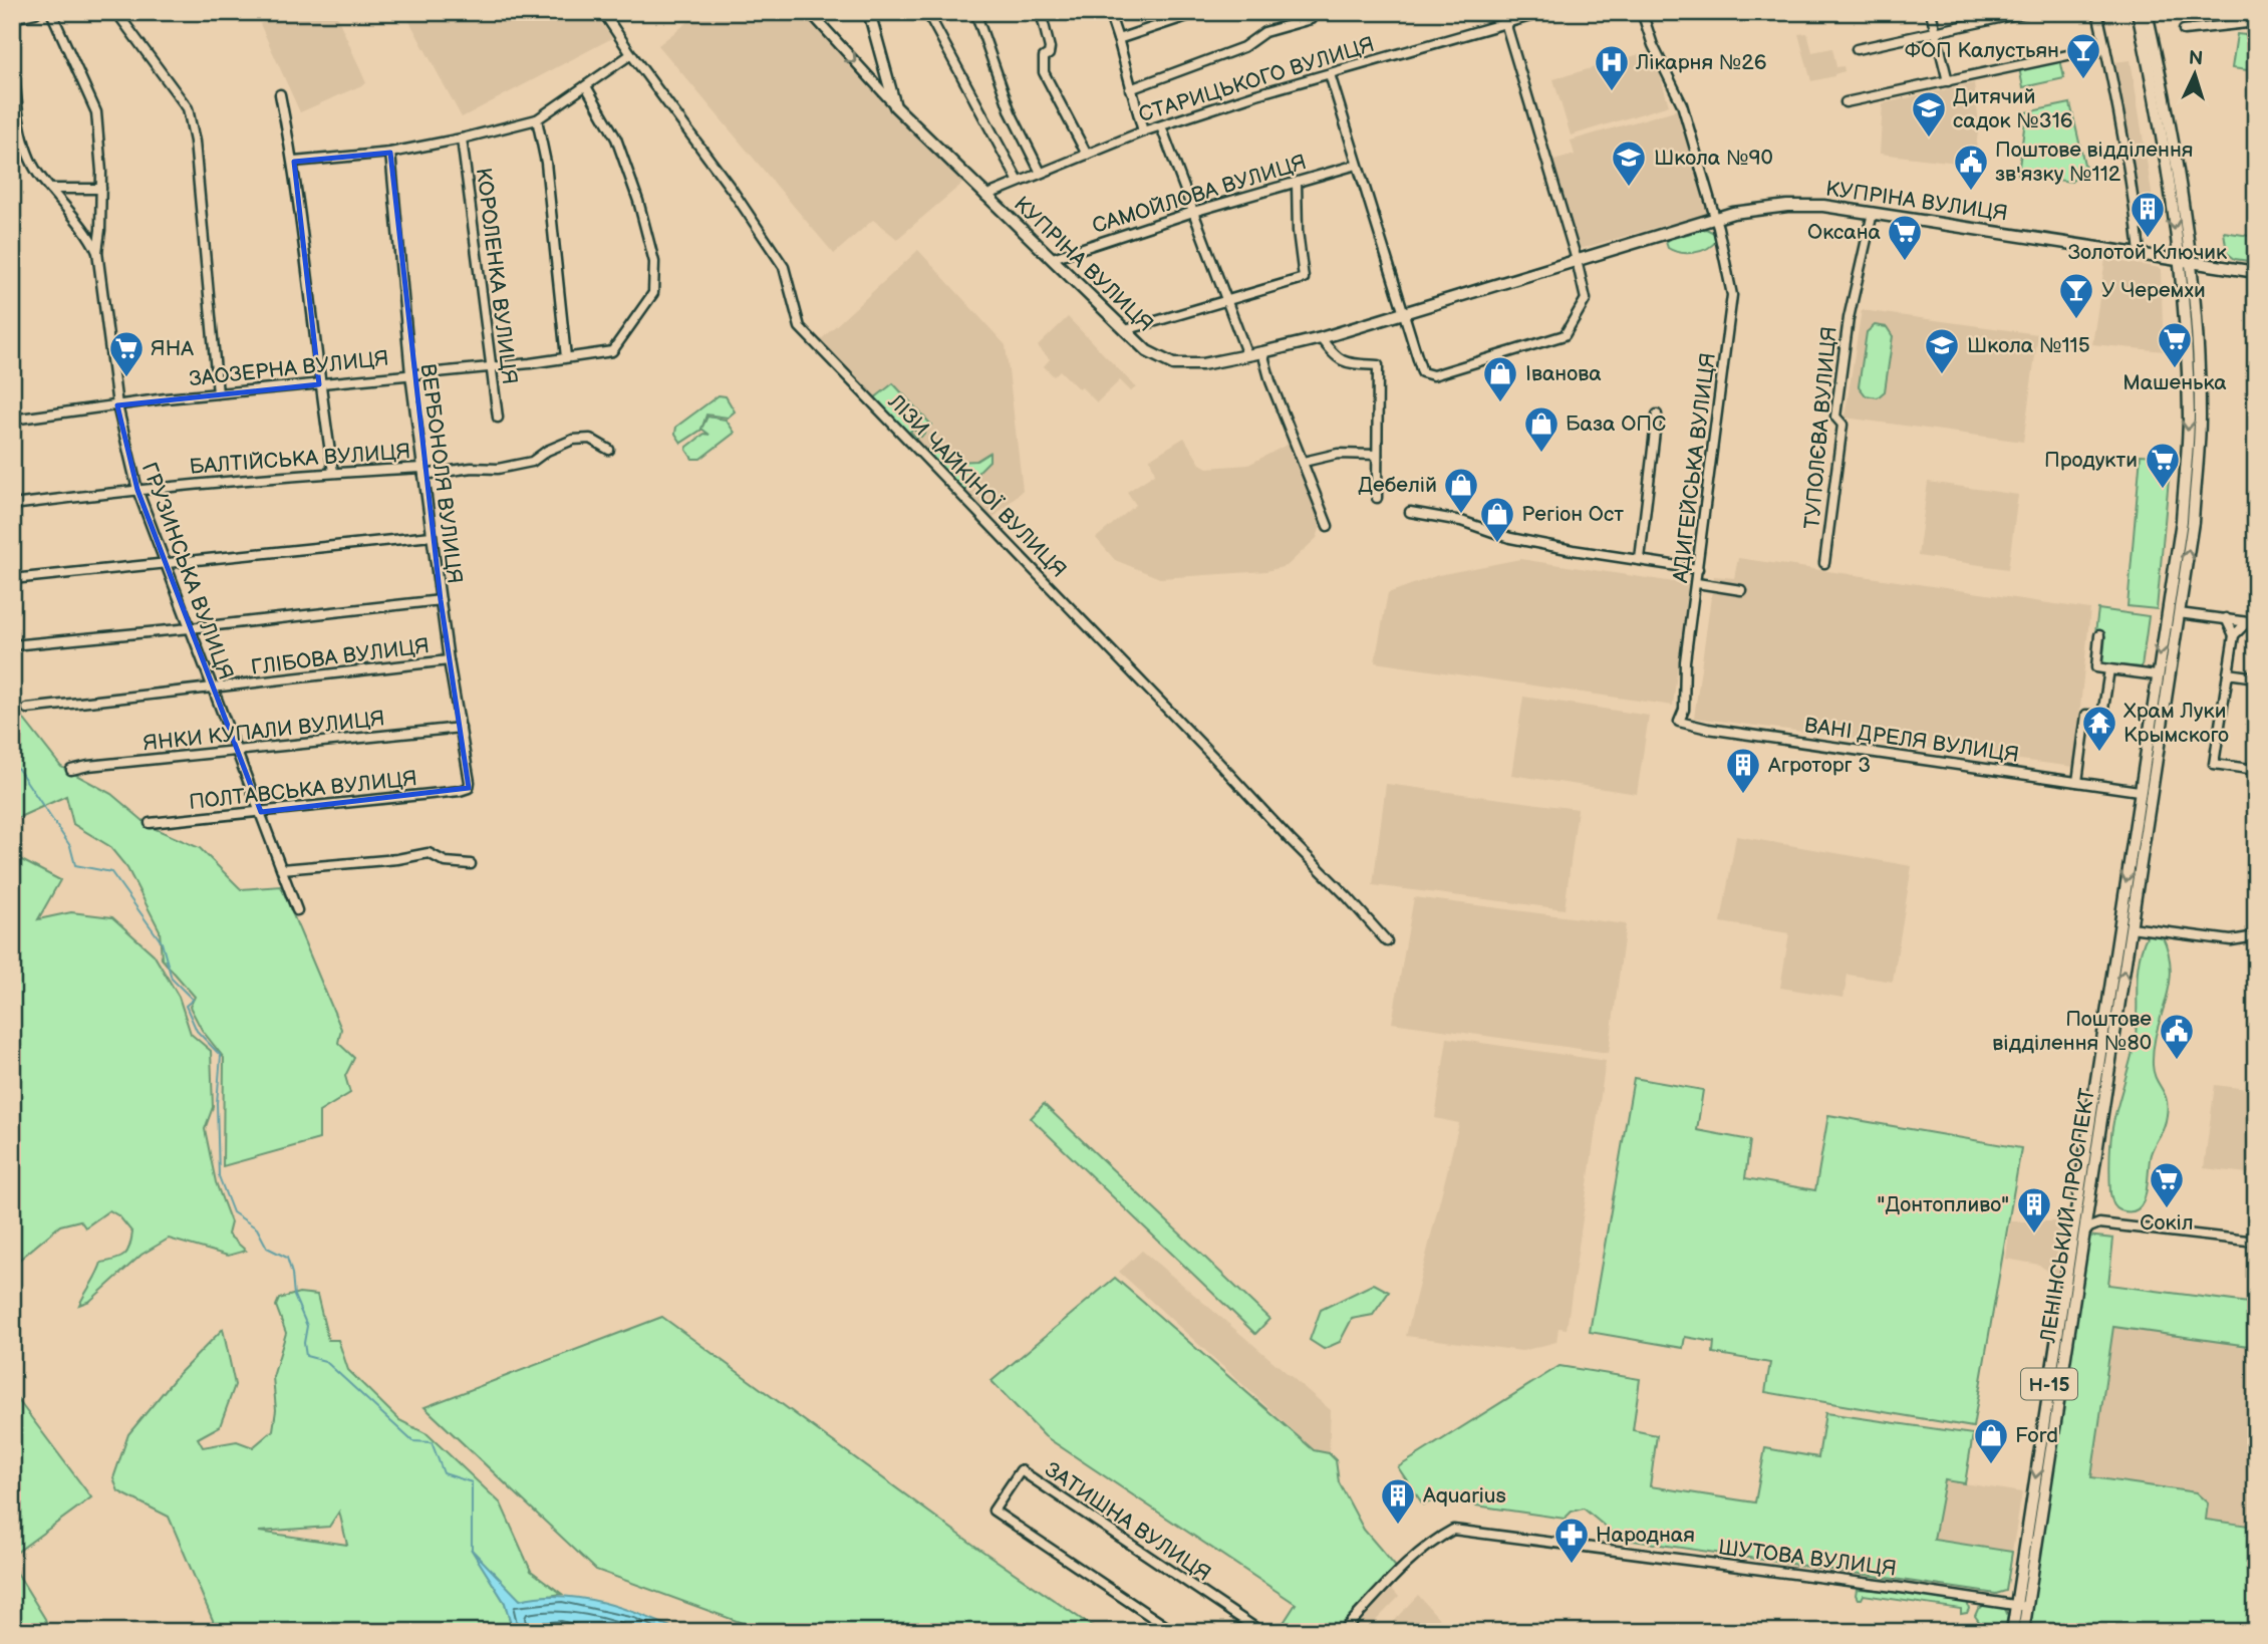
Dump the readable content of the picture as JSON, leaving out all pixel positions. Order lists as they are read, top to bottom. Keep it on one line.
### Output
{"streets":{"main road":["КУПРІНА ВУЛИЦЯ","ЛЕНІНСЬКИЙ ПРОСПЕКТ","Н-15"],"street":["СТАРИЦЬКОГО ВУЛИЦЯ","САМОЙЛОВА ВУЛИЦЯ","КОРОЛЕНКА ВУЛИЦЯ","ЗАОЗЕРНА ВУЛИЦЯ","ТУПОЛЄВА ВУЛИЦЯ","БАЛТІЙСЬКА ВУЛИЦЯ","АДИГЕЙСЬКА ВУЛИЦЯ","ВЕРБОНОЛЯ ВУЛИЦЯ","ЛІЗИ ЧАЙКІНОЇ ВУЛИЦЯ","ГРУЗИНСЬКА ВУЛИЦЯ","ГЛІБОВА ВУЛИЦЯ","ЯНКИ КУПАЛИ ВУЛИЦЯ","ВАНІ ДРЕЛЯ ВУЛИЦЯ","ПОЛТАВСЬКА ВУЛИЦЯ","ЗАТИШНА ВУЛИЦЯ","ШУТОВА ВУЛИЦЯ"]},"crossings":[["СТАРИЦЬКОГО ВУЛИЦЯ","КУПРІНА ВУЛИЦЯ"],["САМОЙЛОВА ВУЛИЦЯ","КУПРІНА ВУЛИЦЯ"],["КУПРІНА ВУЛИЦЯ","ТУПОЛЄВА ВУЛИЦЯ"],["КУПРІНА ВУЛИЦЯ","АДИГЕЙСЬКА ВУЛИЦЯ"],["КУПРІНА ВУЛИЦЯ","ЛЕНІНСЬКИЙ ПРОСПЕКТ"],["КОРОЛЕНКА ВУЛИЦЯ","ЗАОЗЕРНА ВУЛИЦЯ"],["ЗАОЗЕРНА ВУЛИЦЯ","ВЕРБОНОЛЯ ВУЛИЦЯ"],["ЗАОЗЕРНА ВУЛИЦЯ","ГРУЗИНСЬКА ВУЛИЦЯ"],["БАЛТІЙСЬКА ВУЛИЦЯ","ВЕРБОНОЛЯ ВУЛИЦЯ"],["БАЛТІЙСЬКА ВУЛИЦЯ","ГРУЗИНСЬКА ВУЛИЦЯ"],["АДИГЕЙСЬКА ВУЛИЦЯ","ВАНІ ДРЕЛЯ ВУЛИЦЯ"],["ВЕРБОНОЛЯ ВУЛИЦЯ","ГЛІБОВА ВУЛИЦЯ"],["ВЕРБОНОЛЯ ВУЛИЦЯ","ЯНКИ КУПАЛИ ВУЛИЦЯ"],["ВЕРБОНОЛЯ ВУЛИЦЯ","ПОЛТАВСЬКА ВУЛИЦЯ"],["ГРУЗИНСЬКА ВУЛИЦЯ","ГЛІБОВА ВУЛИЦЯ"],["ГРУЗИНСЬКА ВУЛИЦЯ","ЯНКИ КУПАЛИ ВУЛИЦЯ"],["ГРУЗИНСЬКА ВУЛИЦЯ","ПОЛТАВСЬКА ВУЛИЦЯ"],["ВАНІ ДРЕЛЯ ВУЛИЦЯ","ЛЕНІНСЬКИЙ ПРОСПЕКТ"],["ЛЕНІНСЬКИЙ ПРОСПЕКТ","ШУТОВА ВУЛИЦЯ"]],"places":{"bar":["ФОП Калустьян","У Черемхи"],"hospital":["Лікарня №26"],"school or university":["Дитячий садок №316","Школа №90","Школа №115"],"public building":["Поштове відділення зв'язку №112","Поштове відділення №80"],"building":["Золотой Ключик","Агроторг 3","\"Донтопливо\"","Aquarius"],"supermarket":["Оксана","Машенька","ЯНА","Продукти","Сокіл"],"shop":["Іванова","База ОПС","Дебелій","Регіон Ост","Ford"],"temple":["Храм Луки Крымского"],"pharmacy":["Народная"]},"north":"top"}
